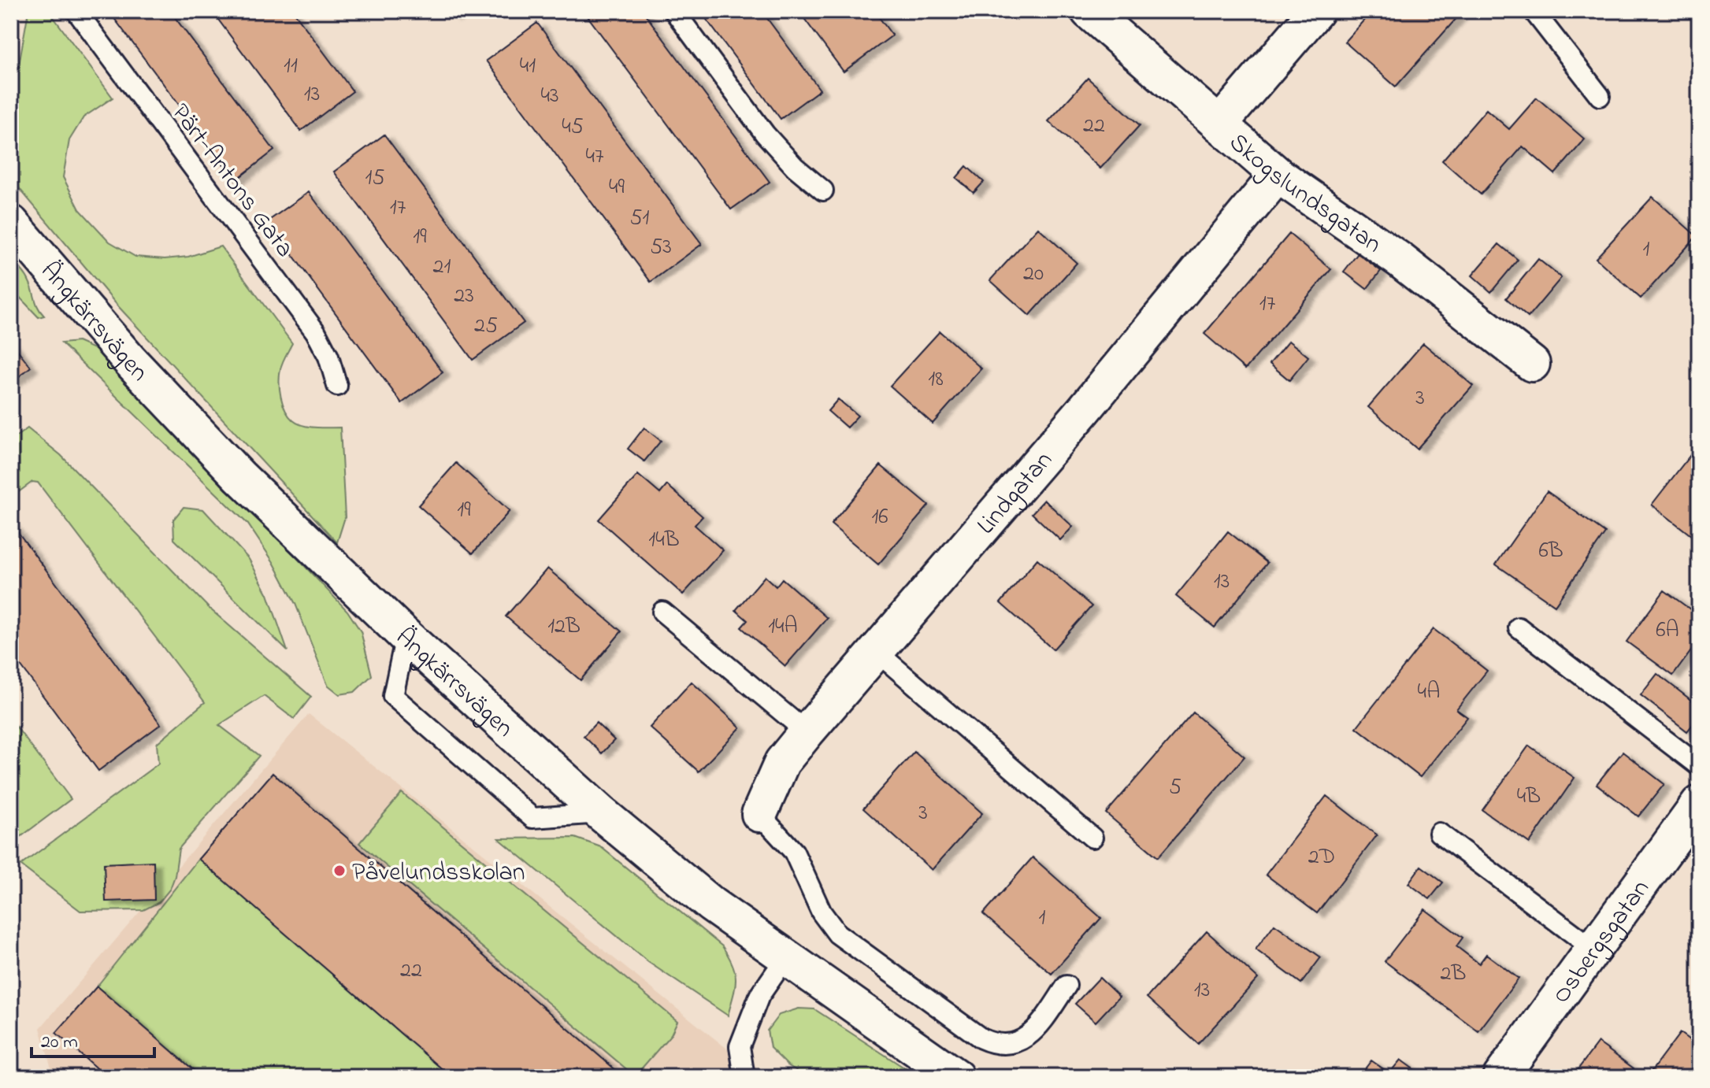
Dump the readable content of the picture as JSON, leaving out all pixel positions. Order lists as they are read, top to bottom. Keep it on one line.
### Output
{"streets":{"street":["Skogslundsgatan","Ängkärrsvägen","Lindgatan","Osbergsgatan"],"lane":["Pärt-Antons Gata"]},"crossings":[["Skogslundsgatan","Lindgatan"]],"places":["Påvelundsskolan"],"house_numbers":["11","41","13","43","22","45","47","15","49","17","51","19","53","1","21","20","23","17","25","18","3","19","16","14B","6B","13","12B","14A","6A","4A","5","4B","3","2D","1","22","2B","13"],"scale_bar":"20 m"}
